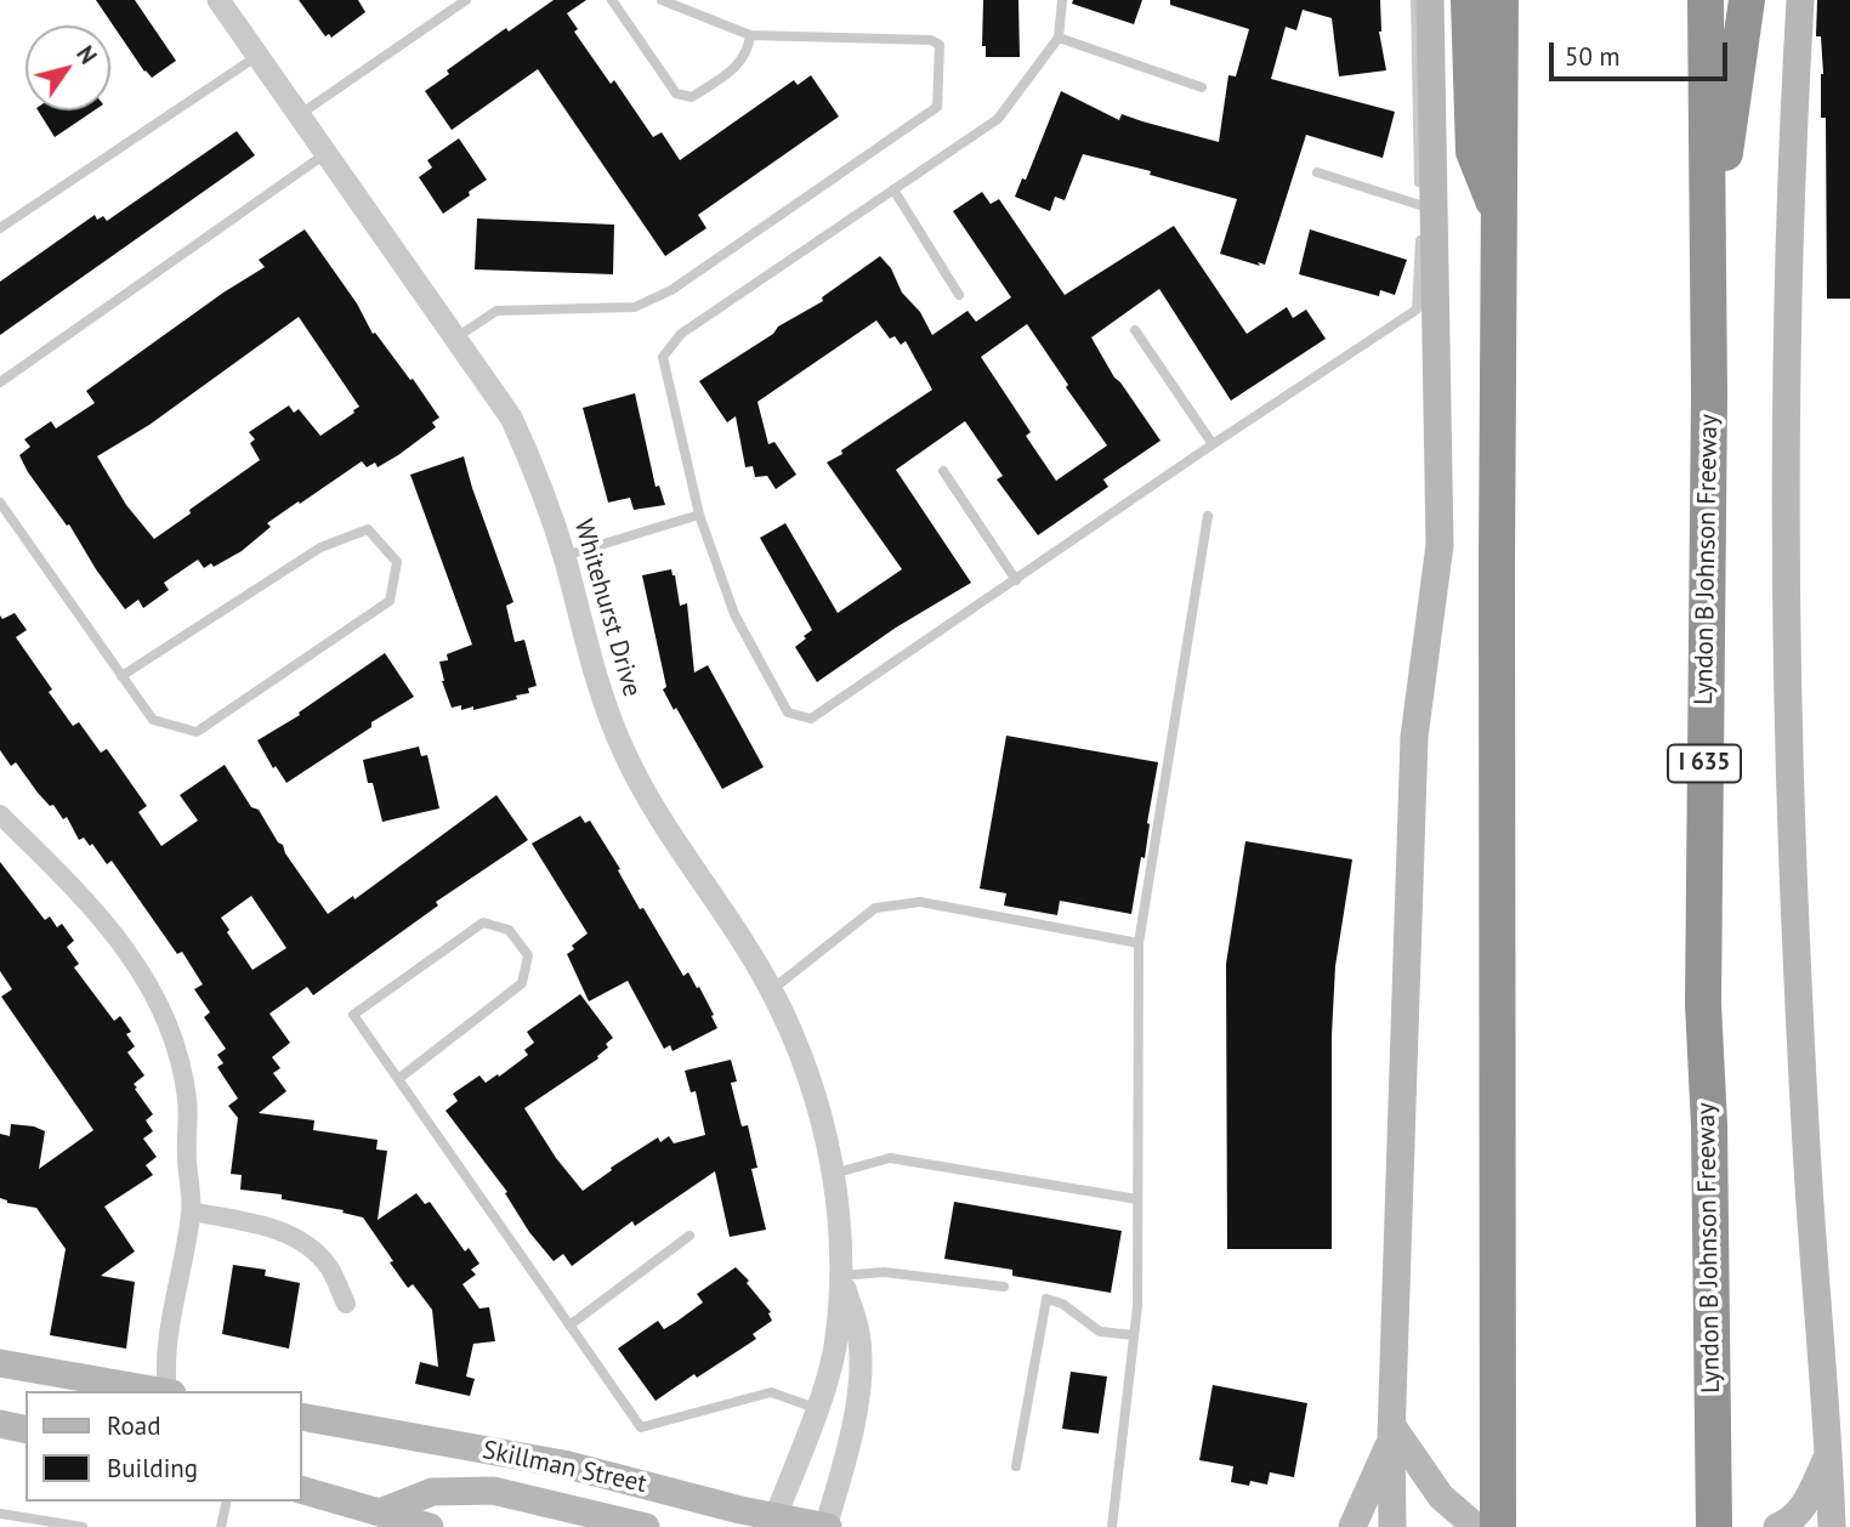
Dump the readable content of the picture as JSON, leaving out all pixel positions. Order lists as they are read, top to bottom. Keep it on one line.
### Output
{"streets":{"highway":["Lyndon B Johnson Freeway","I 635"],"main road":["Skillman Street"],"street":["Whitehurst Drive"]},"crossings":[["Whitehurst Drive","Skillman Street"]],"legend":["Road","Building"],"scale_bar":"50 m","north":"top right"}
